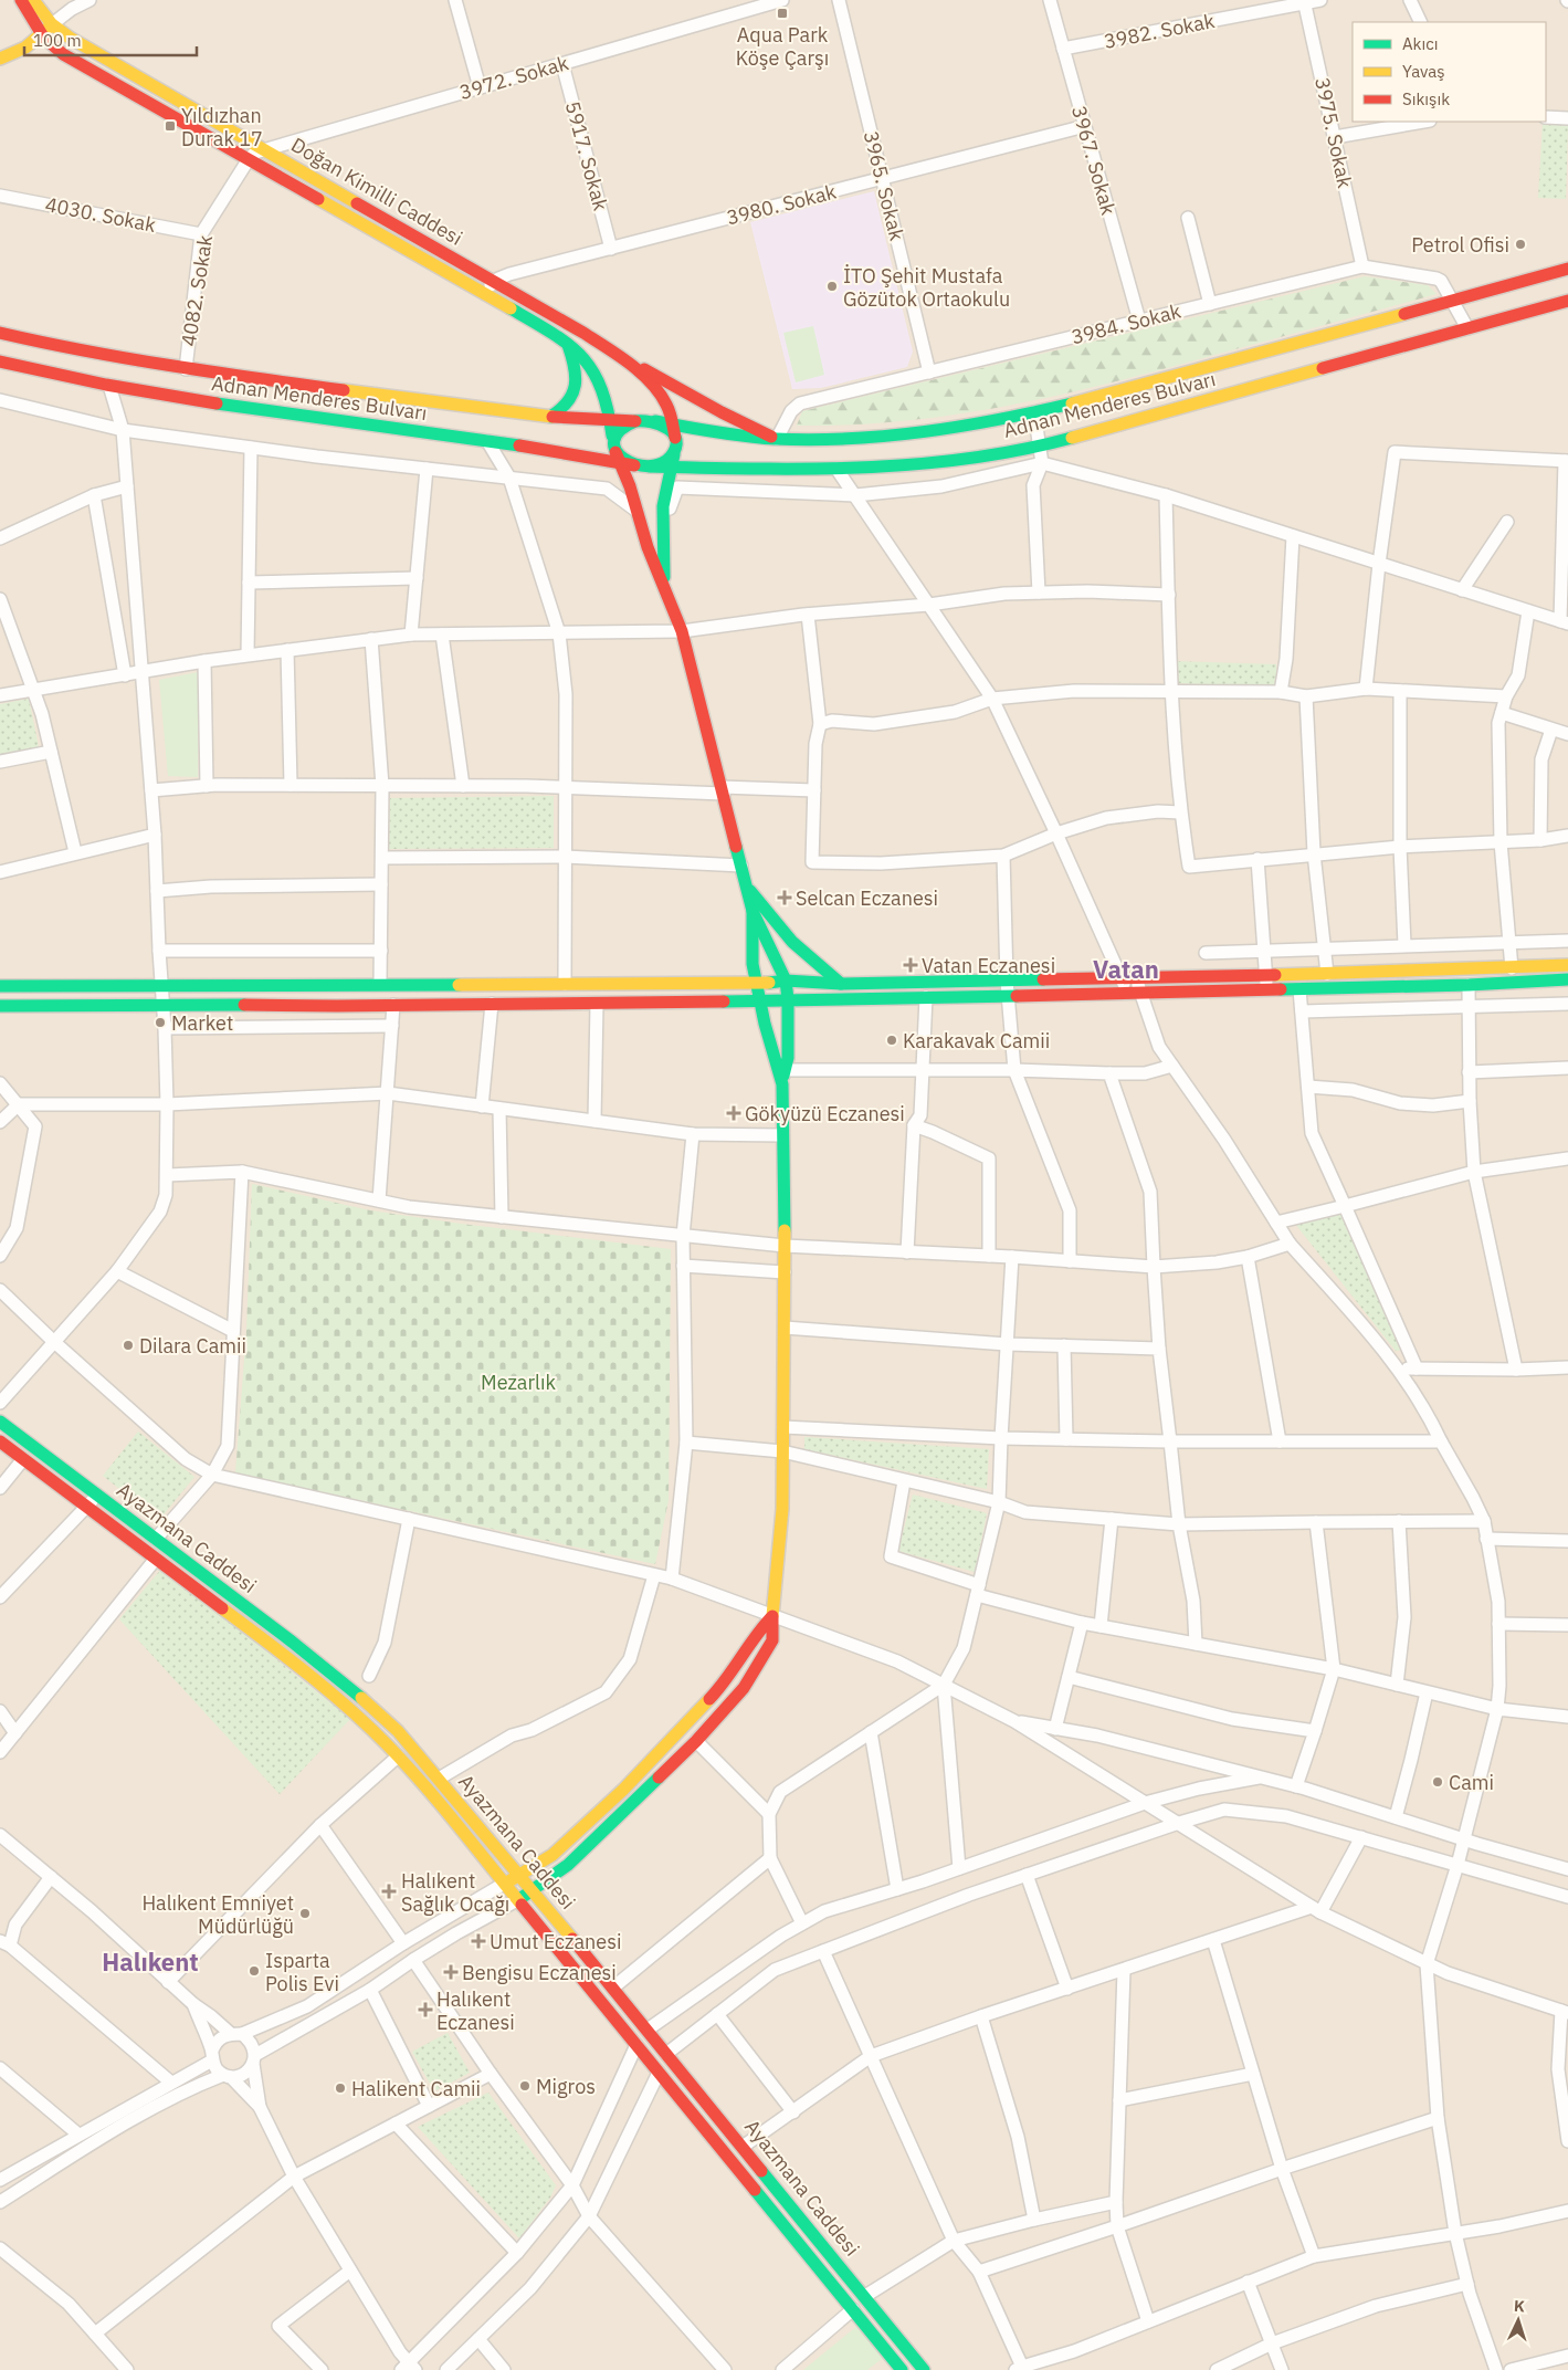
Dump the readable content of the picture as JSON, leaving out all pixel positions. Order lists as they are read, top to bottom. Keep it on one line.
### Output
{"streets":{"main road":["Doğan Kimilli Caddesi","Adnan Menderes Bulvarı","Ayazmana Caddesi"],"street":["3982. Sokak","3972. Sokak","3975. Sokak","5917. Sokak","3967. Sokak","3965. Sokak","3980. Sokak","4030. Sokak","4082. Sokak","3984. Sokak"]},"crossings":[["3982. Sokak","3975. Sokak"],["3982. Sokak","3967. Sokak"],["3972. Sokak","5917. Sokak"],["3972. Sokak","Doğan Kimilli Caddesi"],["3972. Sokak","4082. Sokak"],["3975. Sokak","3984. Sokak"],["5917. Sokak","3980. Sokak"],["3967. Sokak","3980. Sokak"],["3967. Sokak","3984. Sokak"],["3965. Sokak","3980. Sokak"],["3965. Sokak","3984. Sokak"],["Doğan Kimilli Caddesi","3980. Sokak"],["Doğan Kimilli Caddesi","4082. Sokak"],["Doğan Kimilli Caddesi","Adnan Menderes Bulvarı"],["4030. Sokak","4082. Sokak"],["4082. Sokak","Adnan Menderes Bulvarı"],["3984. Sokak","Adnan Menderes Bulvarı"]],"districts":["Vatan","Halıkent"],"parks":["Mezarlık"],"places":{"transit":["Aqua Park Köşe Çarşı","Yıldızhan Durak 17"],"other":["Petrol Ofisi","İTO Şehit Mustafa Gözütok Ortaokulu","Market","Karakavak Camii","Dilara Camii","Cami","Halıkent Emniyet Müdürlüğü","Isparta Polis Evi","Migros","Halikent Camii"],"health":["Selcan Eczanesi","Vatan Eczanesi","Gökyüzü Eczanesi","Halıkent Sağlık Ocağı","Umut Eczanesi","Bengisu Eczanesi","Halıkent Eczanesi"]},"legend":["Akıcı","Yavaş","Sıkışık"],"scale_bar":"100 m","north":"top"}
